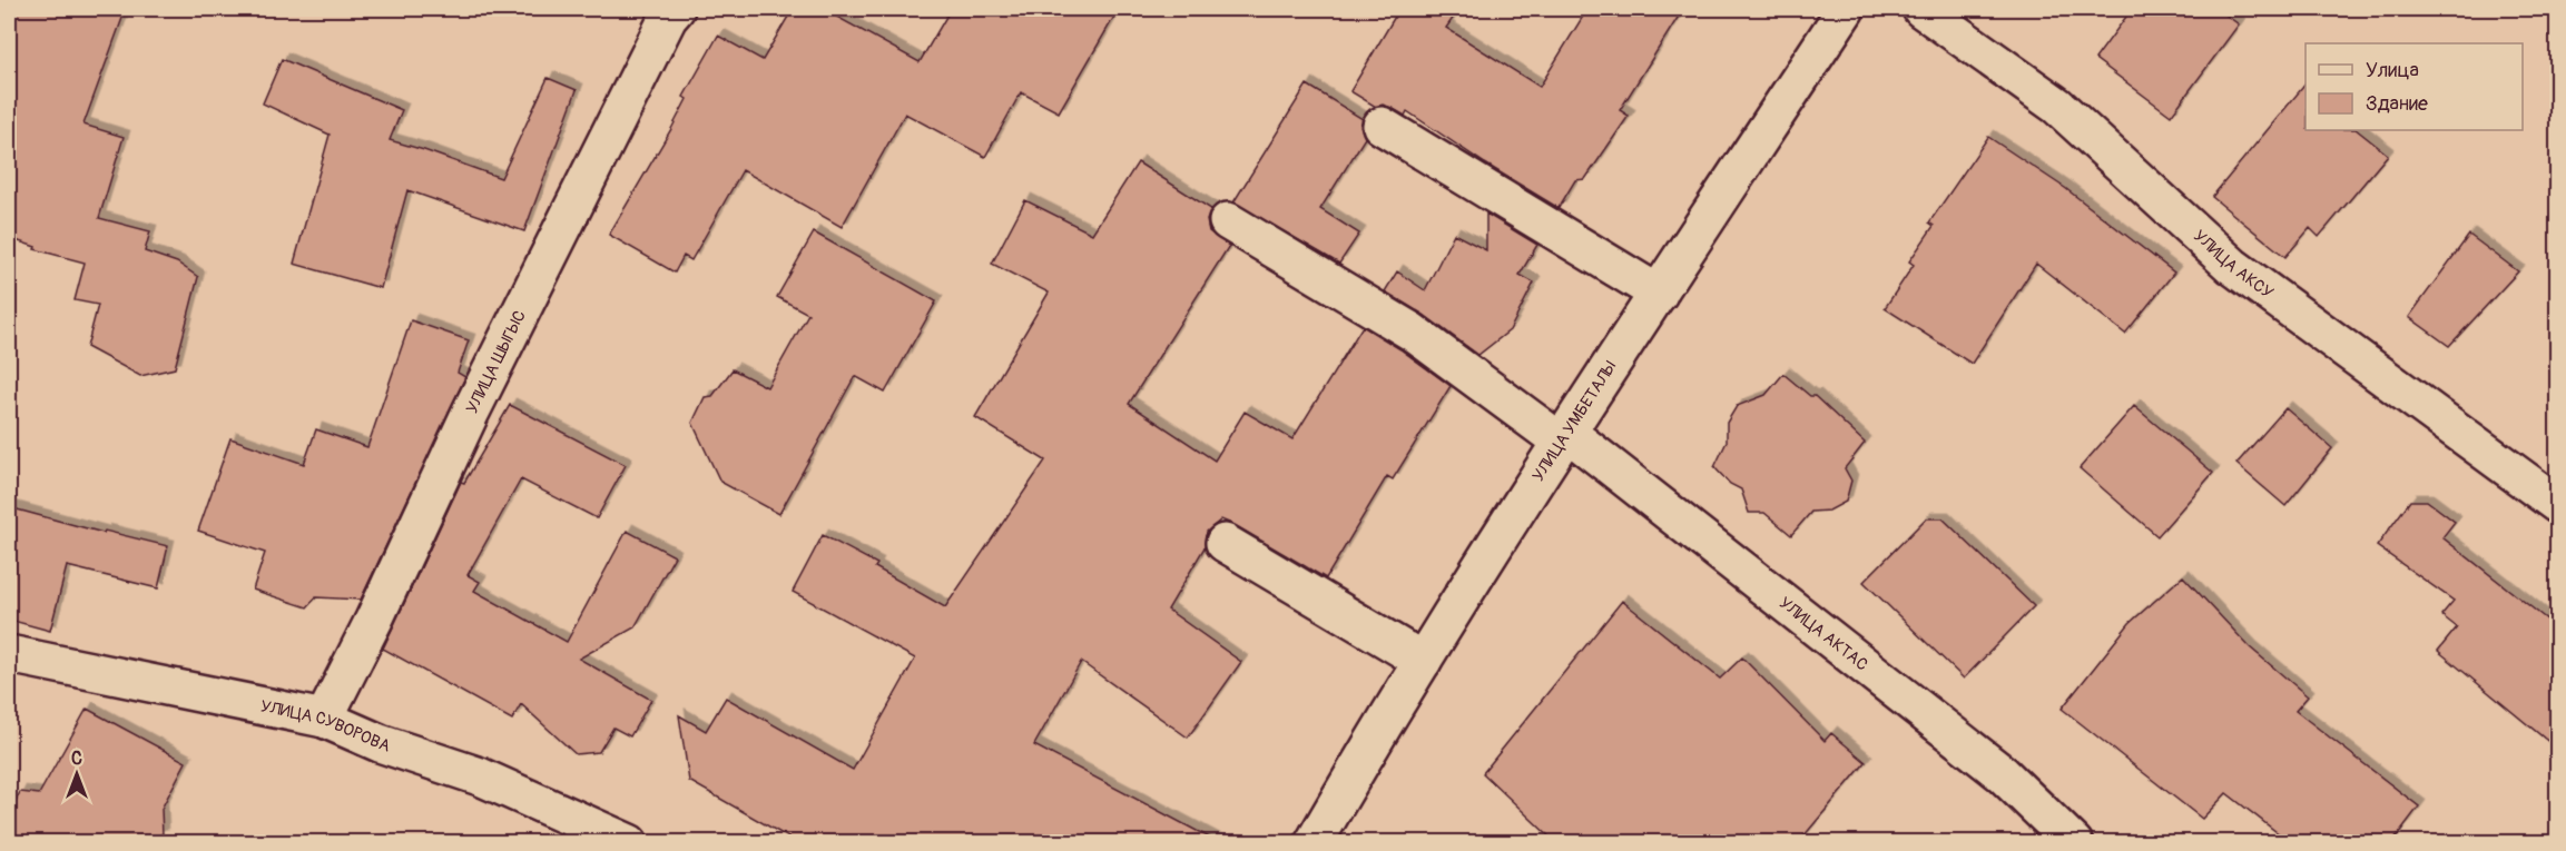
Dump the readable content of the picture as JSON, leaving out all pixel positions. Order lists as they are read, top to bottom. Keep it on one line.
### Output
{"streets":{"street":["УЛИЦА АКСУ","УЛИЦА ШЫГЫС","УЛИЦА УМБЕТАЛЫ","УЛИЦА АКТАС","УЛИЦА СУВОРОВА"]},"crossings":[["УЛИЦА ШЫГЫС","УЛИЦА СУВОРОВА"],["УЛИЦА УМБЕТАЛЫ","УЛИЦА АКТАС"]],"legend":["Улица","Здание"],"north":"top"}
